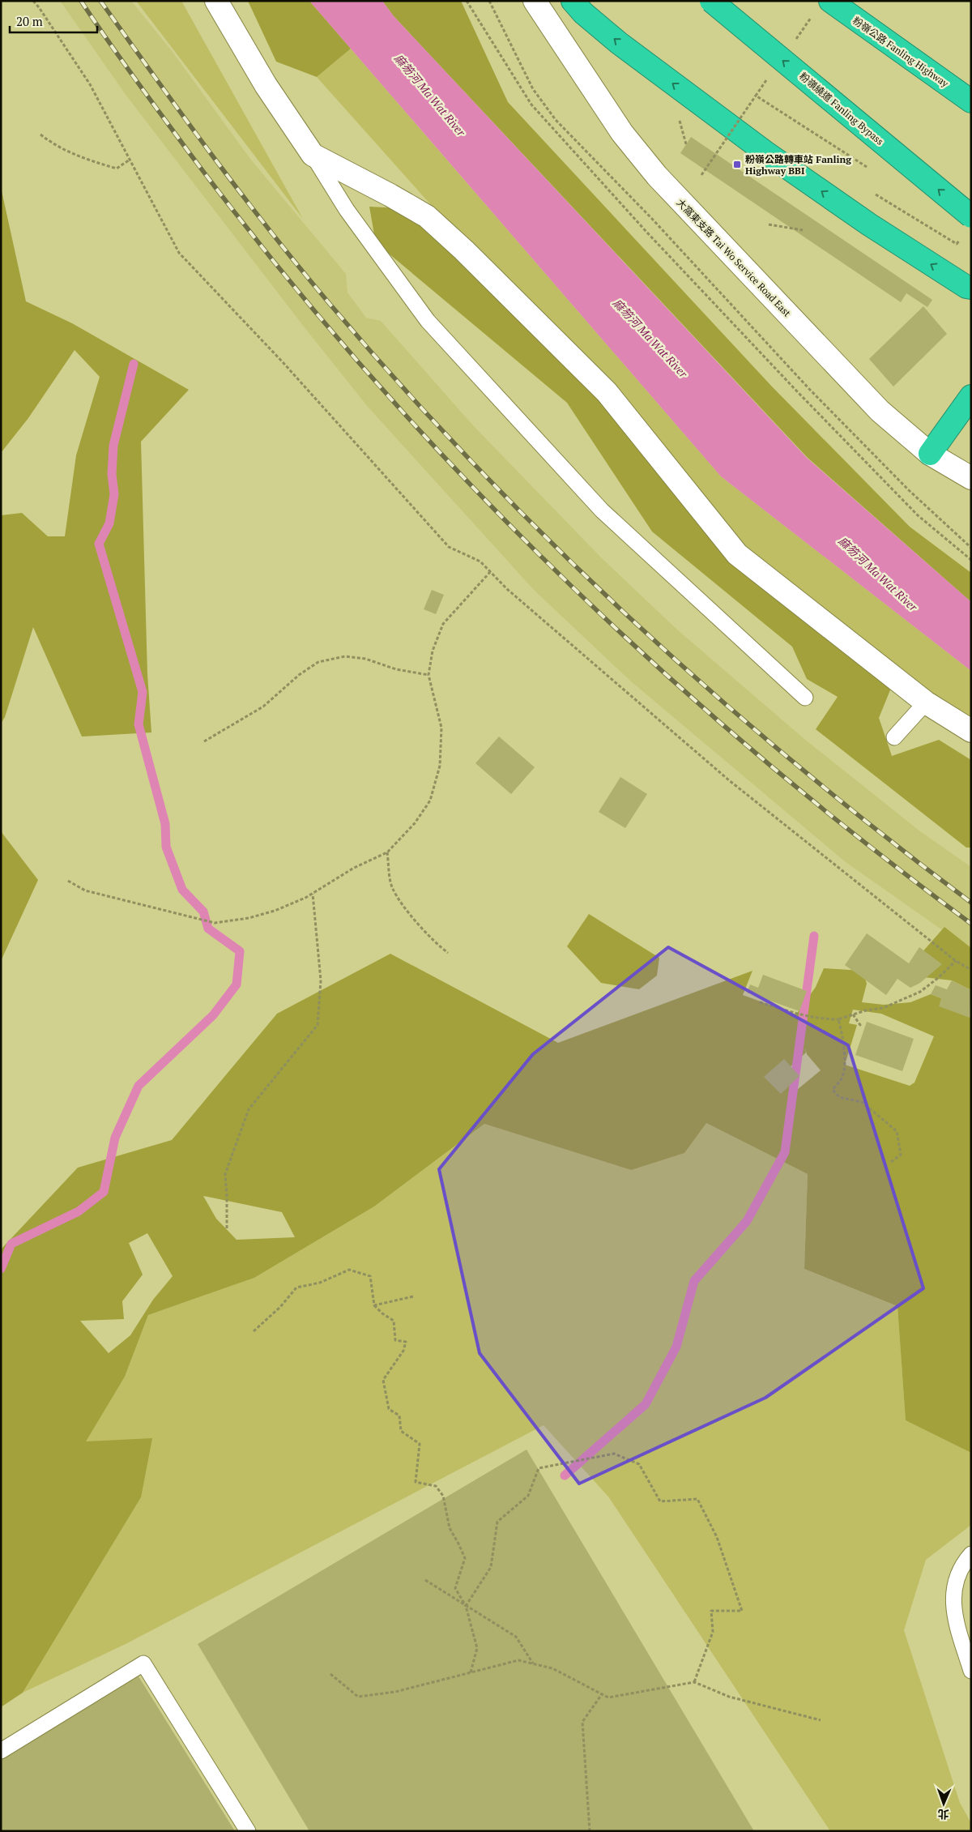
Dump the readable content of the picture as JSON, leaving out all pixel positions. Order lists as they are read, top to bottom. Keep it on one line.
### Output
{"streets":{"highway":["粉嶺公路 Fanling Highway","粉嶺繞道 Fanling Bypass"],"street":["大窩東支路 Tai Wo Service Road East"]},"water":["麻笏河 Ma Wat River"],"places":{"transit":["粉嶺公路轉車站 Fanling Highway BBI"]},"scale_bar":"20 m","north":"bottom"}
